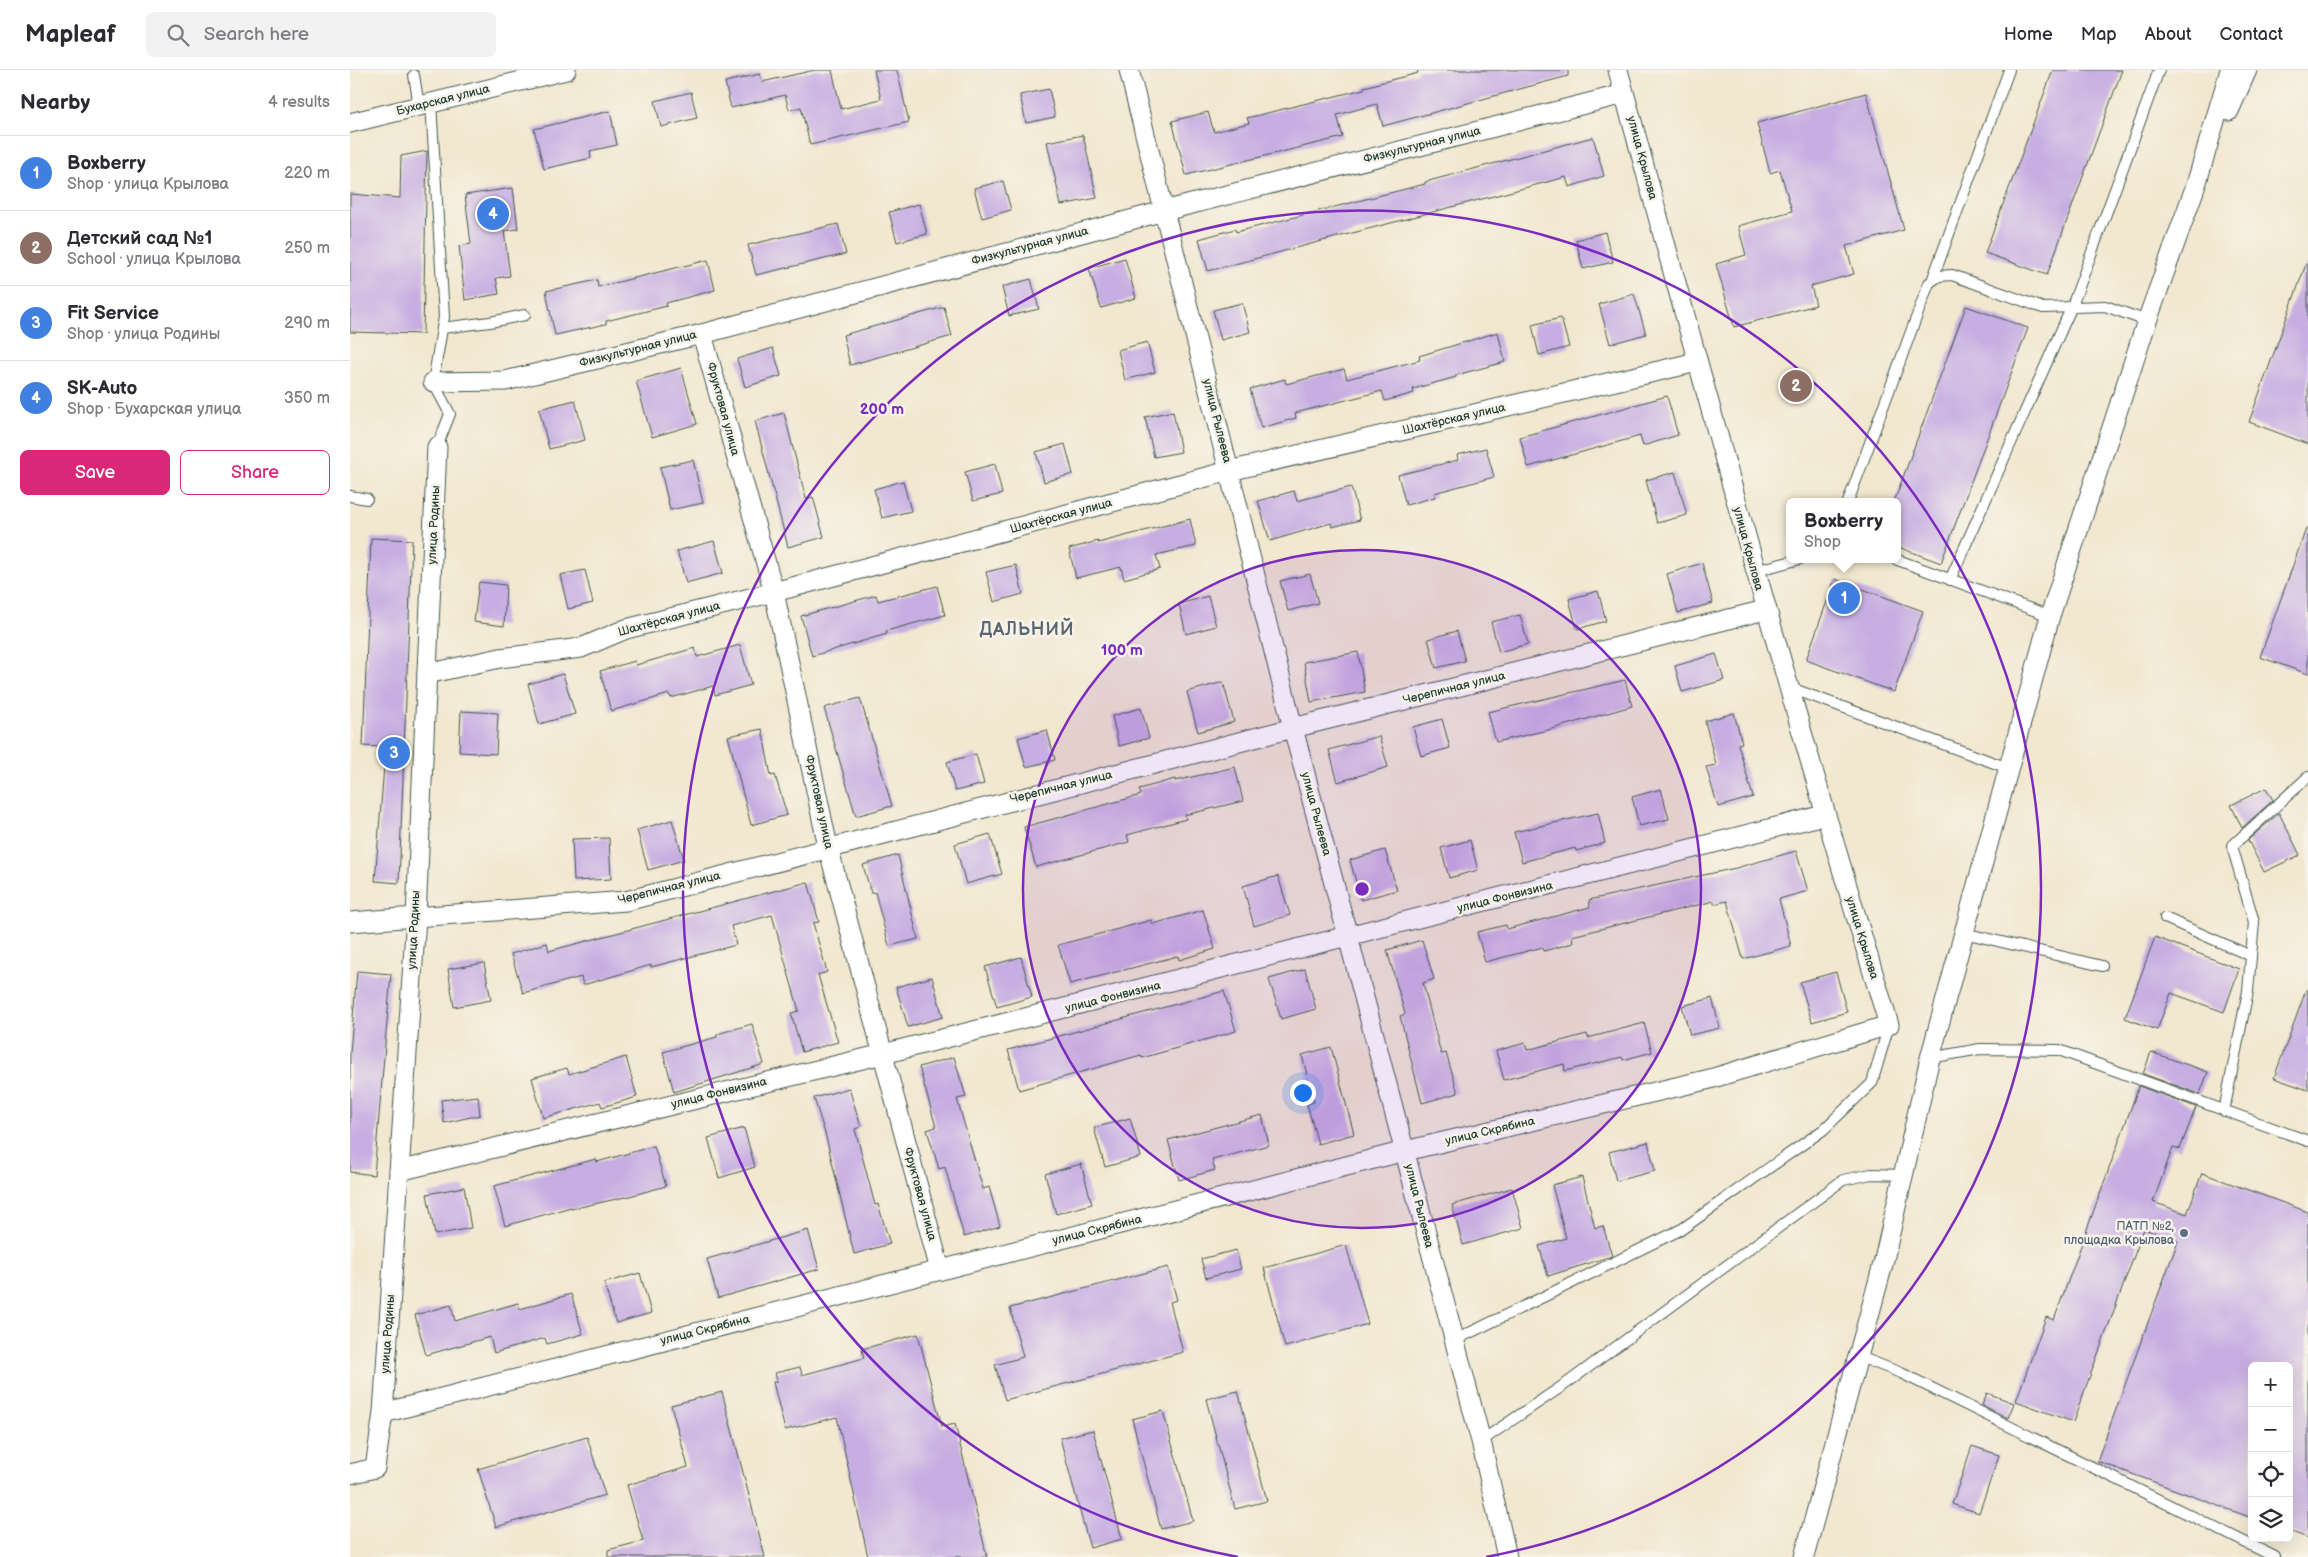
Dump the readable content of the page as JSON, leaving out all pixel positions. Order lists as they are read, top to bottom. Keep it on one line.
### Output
{"streets":{"street":["Бухарская улица","Физкультурная улица","улица Крылова","Фруктовая улица","Шахтёрская улица","улица Рылеева","улица Родины","Черепичная улица","улица Фонвизина","улица Скрябина"]},"crossings":[["Физкультурная улица","улица Крылова"],["Физкультурная улица","Фруктовая улица"],["Физкультурная улица","улица Рылеева"],["улица Крылова","Шахтёрская улица"],["улица Крылова","Черепичная улица"],["улица Крылова","улица Фонвизина"],["улица Крылова","улица Скрябина"],["Фруктовая улица","Шахтёрская улица"],["Фруктовая улица","Черепичная улица"],["Фруктовая улица","улица Фонвизина"],["Фруктовая улица","улица Скрябина"],["Шахтёрская улица","улица Рылеева"],["Шахтёрская улица","улица Родины"],["улица Рылеева","Черепичная улица"],["улица Рылеева","улица Фонвизина"],["улица Рылеева","улица Скрябина"],["улица Родины","Черепичная улица"],["улица Родины","улица Фонвизина"],["улица Родины","улица Скрябина"]],"districts":["ДАЛЬНИЙ"],"places":["ПАТП №2, площадка Крылова"],"page":{"header":"Mapleaf","search":"Search here","nav":["Home","Map","About","Contact"],"heading":["Nearby","4 results"],"list":[{"mark":"1","name":"Boxberry","note":"Shop · улица Крылова","value":"220 m"},{"mark":"2","name":"Детский сад №1","note":"School · улица Крылова","value":"250 m"},{"mark":"3","name":"Fit Service","note":"Shop · улица Родины","value":"290 m"},{"mark":"4","name":"SK-Auto","note":"Shop · Бухарская улица","value":"350 m"}],"pins":["4","2","1","3"],"buttons":["Save","Share"],"popup":["Boxberry","Shop"],"map_buttons":["+","−"]},"rings":["200 m","100 m"]}
